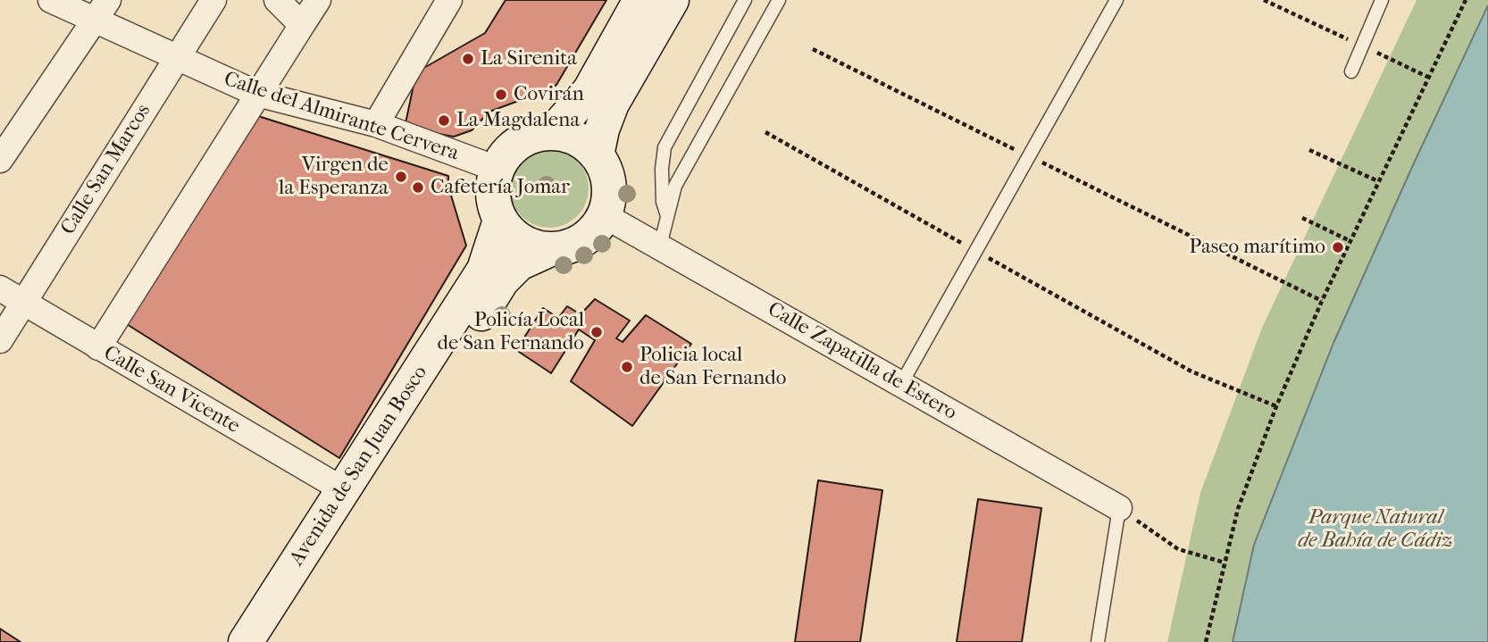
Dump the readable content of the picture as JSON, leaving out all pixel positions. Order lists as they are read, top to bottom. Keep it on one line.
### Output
{"streets":{"street":["Calle del Almirante Cervera","Calle San Marcos","Calle Zapatilla de Estero","Calle San Vicente","Avenida de San Juan Bosco"]},"crossings":[["Calle del Almirante Cervera","Calle San Marcos"],["Calle del Almirante Cervera","Calle Zapatilla de Estero"],["Calle del Almirante Cervera","Avenida de San Juan Bosco"],["Calle San Marcos","Calle San Vicente"],["Calle Zapatilla de Estero","Avenida de San Juan Bosco"],["Calle San Vicente","Avenida de San Juan Bosco"]],"parks":["Parque Natural de Bahía de Cádiz"],"places":["La Sirenita","Covirán","La Magdalena","Virgen de la Esperanza","Cafetería Jomar","Paseo marítimo","Policía Local de San Fernando","Policia local de San Fernando"]}
